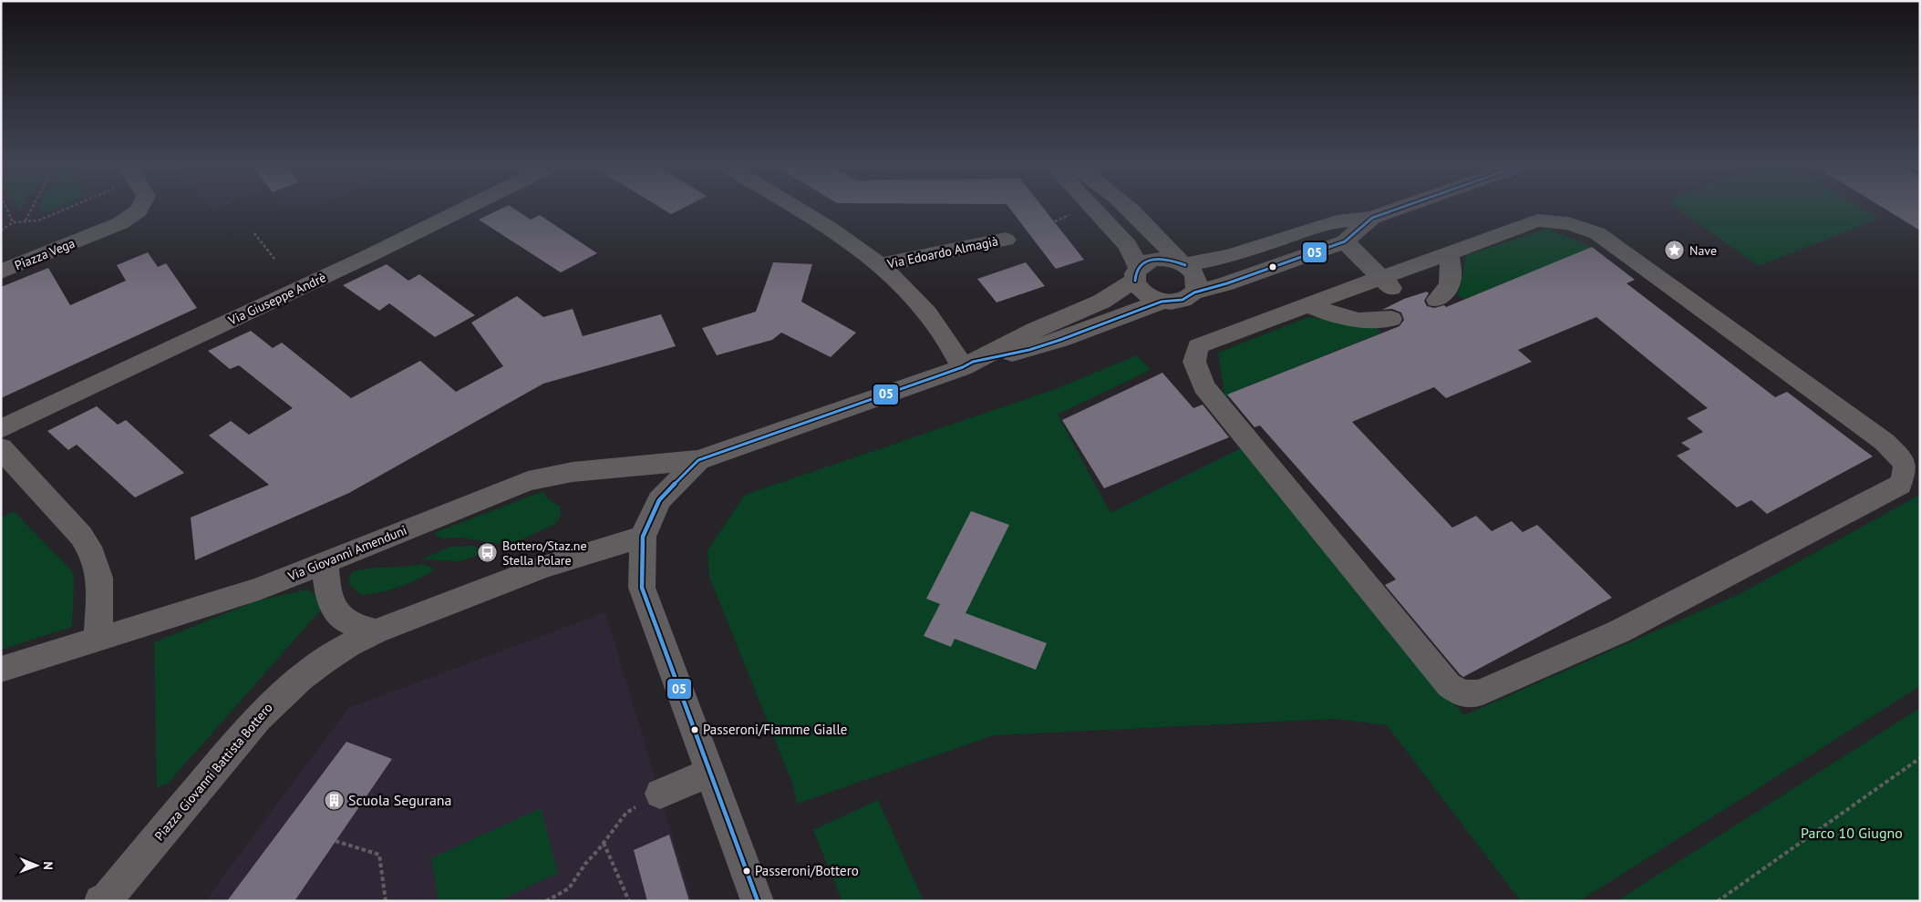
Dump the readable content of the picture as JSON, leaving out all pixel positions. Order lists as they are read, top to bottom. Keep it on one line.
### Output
{"streets":{"street":["Via Edoardo Almagià","Piazza Vega","Via Giuseppe Andrè","Via Giovanni Amenduni","Piazza Giovanni Battista Bottero"]},"parks":["Parco 10 Giugno"],"places":{"place":["Nave"],"bus stop":["Bottero/Staz.ne Stella Polare"],"other":["Passeroni/Fiamme Gialle","Passeroni/Bottero"],"building":["Scuola Segurana"]},"lines":["transit line 05"],"north":"right"}
